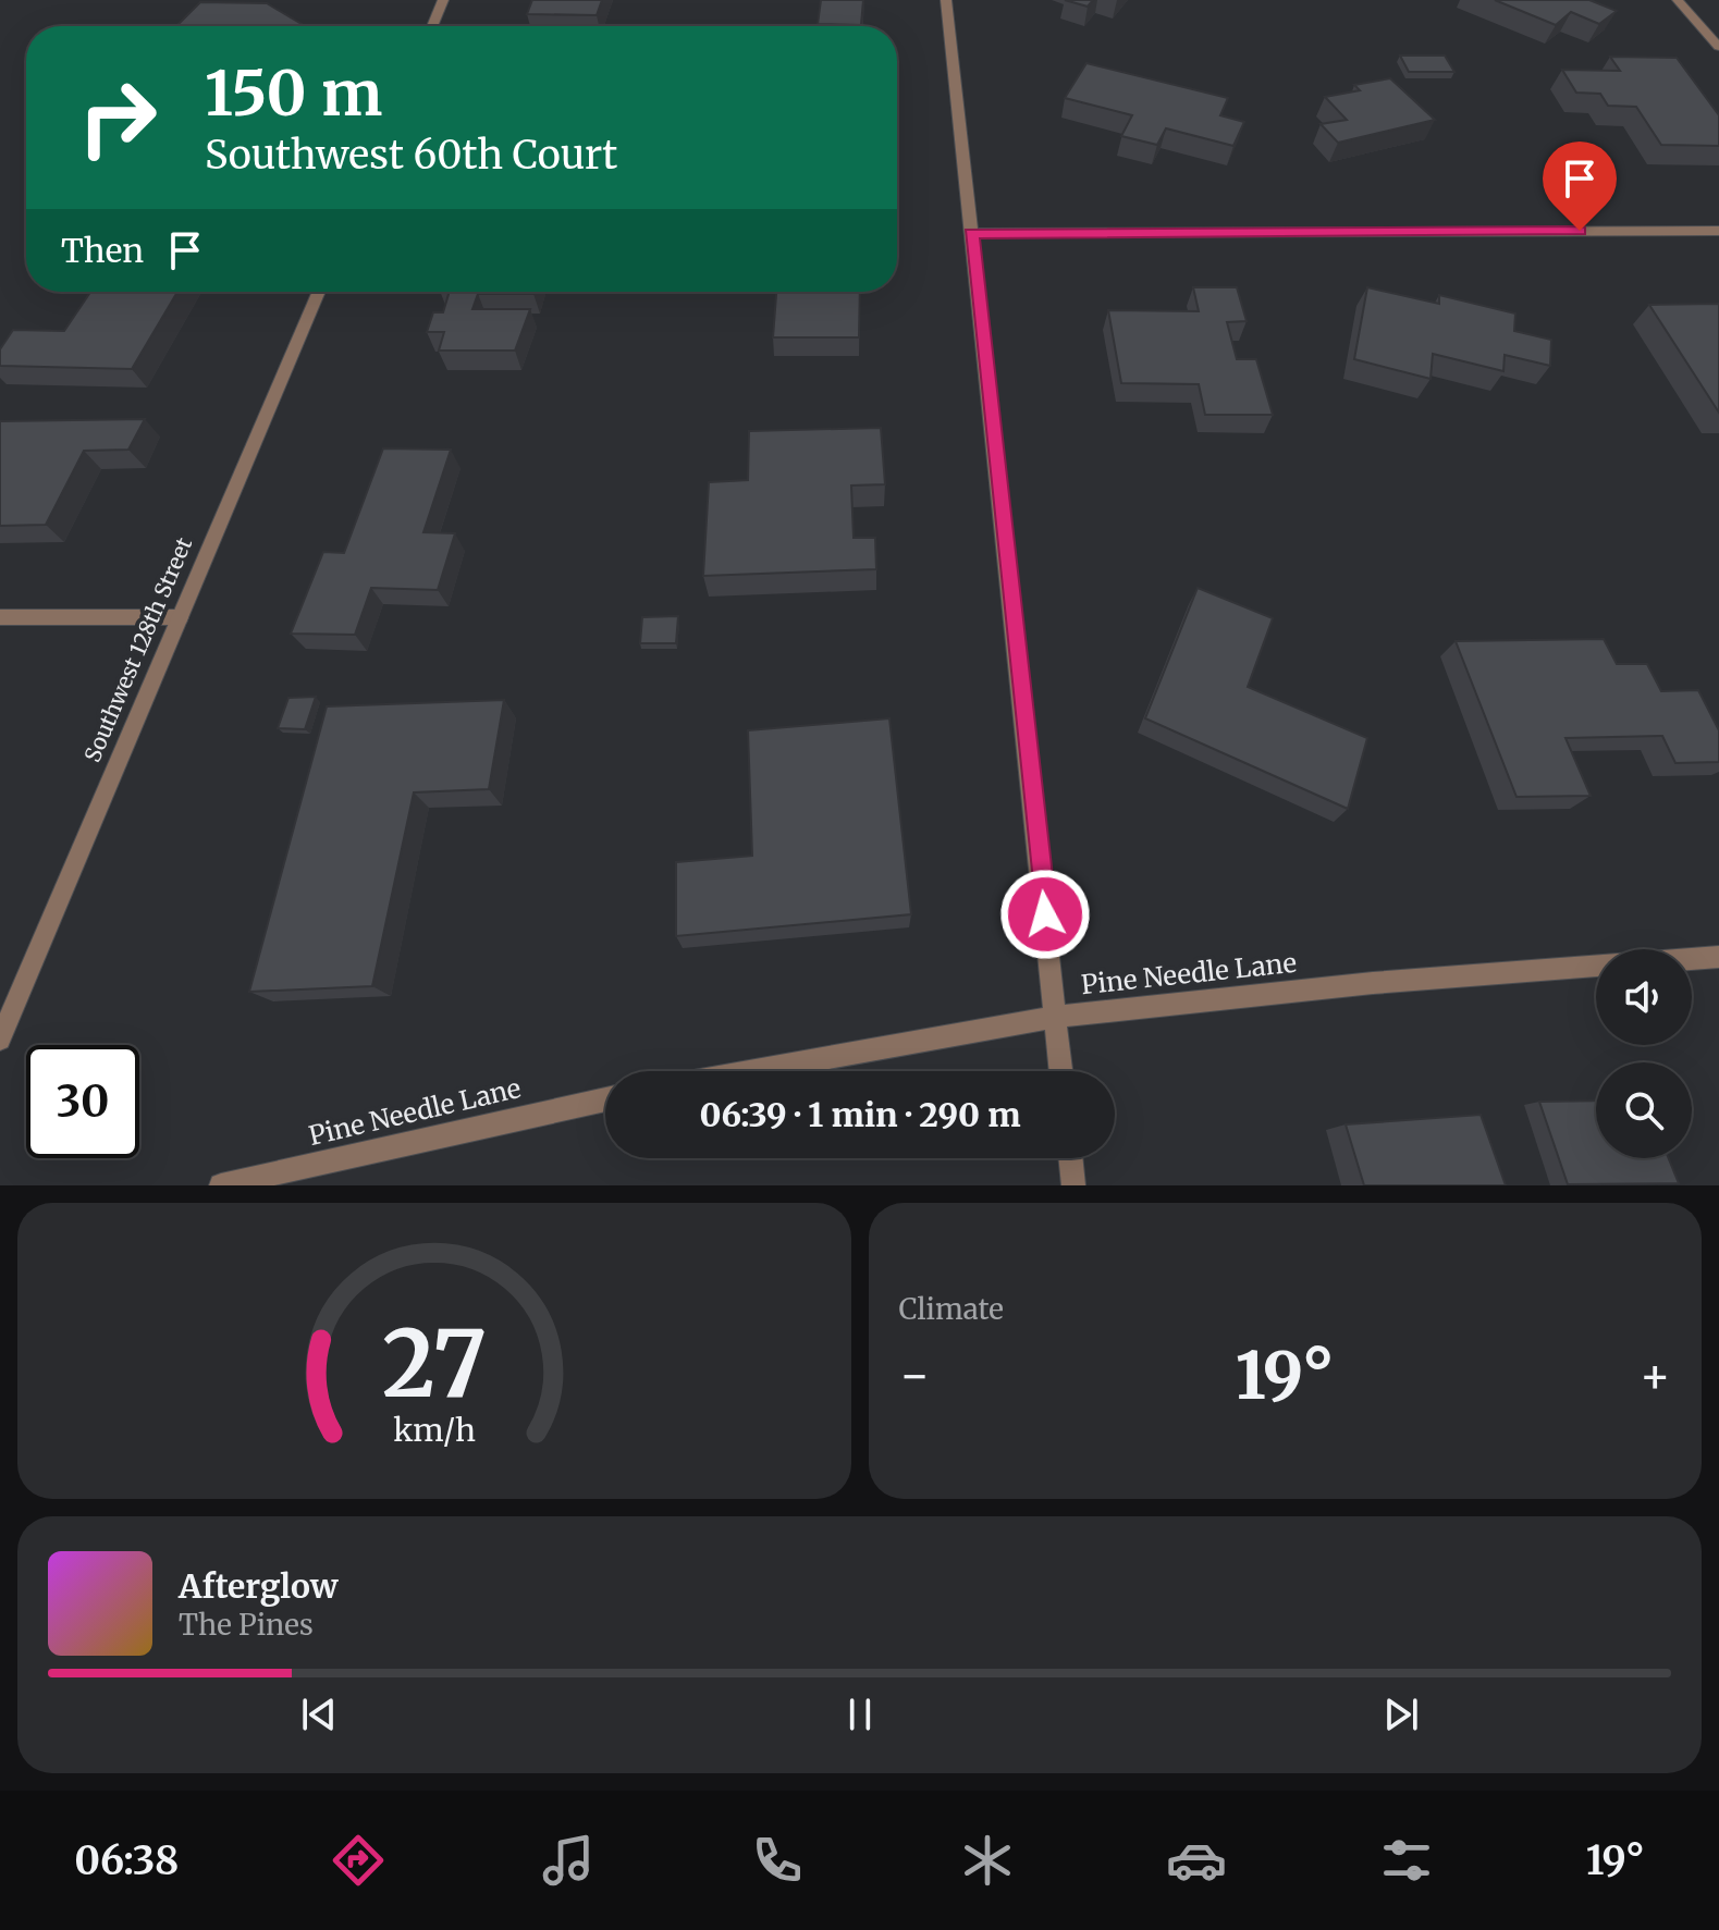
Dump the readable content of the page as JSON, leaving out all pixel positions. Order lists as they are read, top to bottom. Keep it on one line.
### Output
{"streets":{"street":["Southwest 128th Street","Pine Needle Lane"]},"page":{"turn":["150 m","Southwest 60th Court"],"then":"Then","limit":"30","trip":"06:39 · 1 min · 290 m","tile":"Climate","heat":["−","19°","+"],"song":["Afterglow","The Pines"],"tabs":["06:38","19°"],"gauge":["27","km/h"]}}
